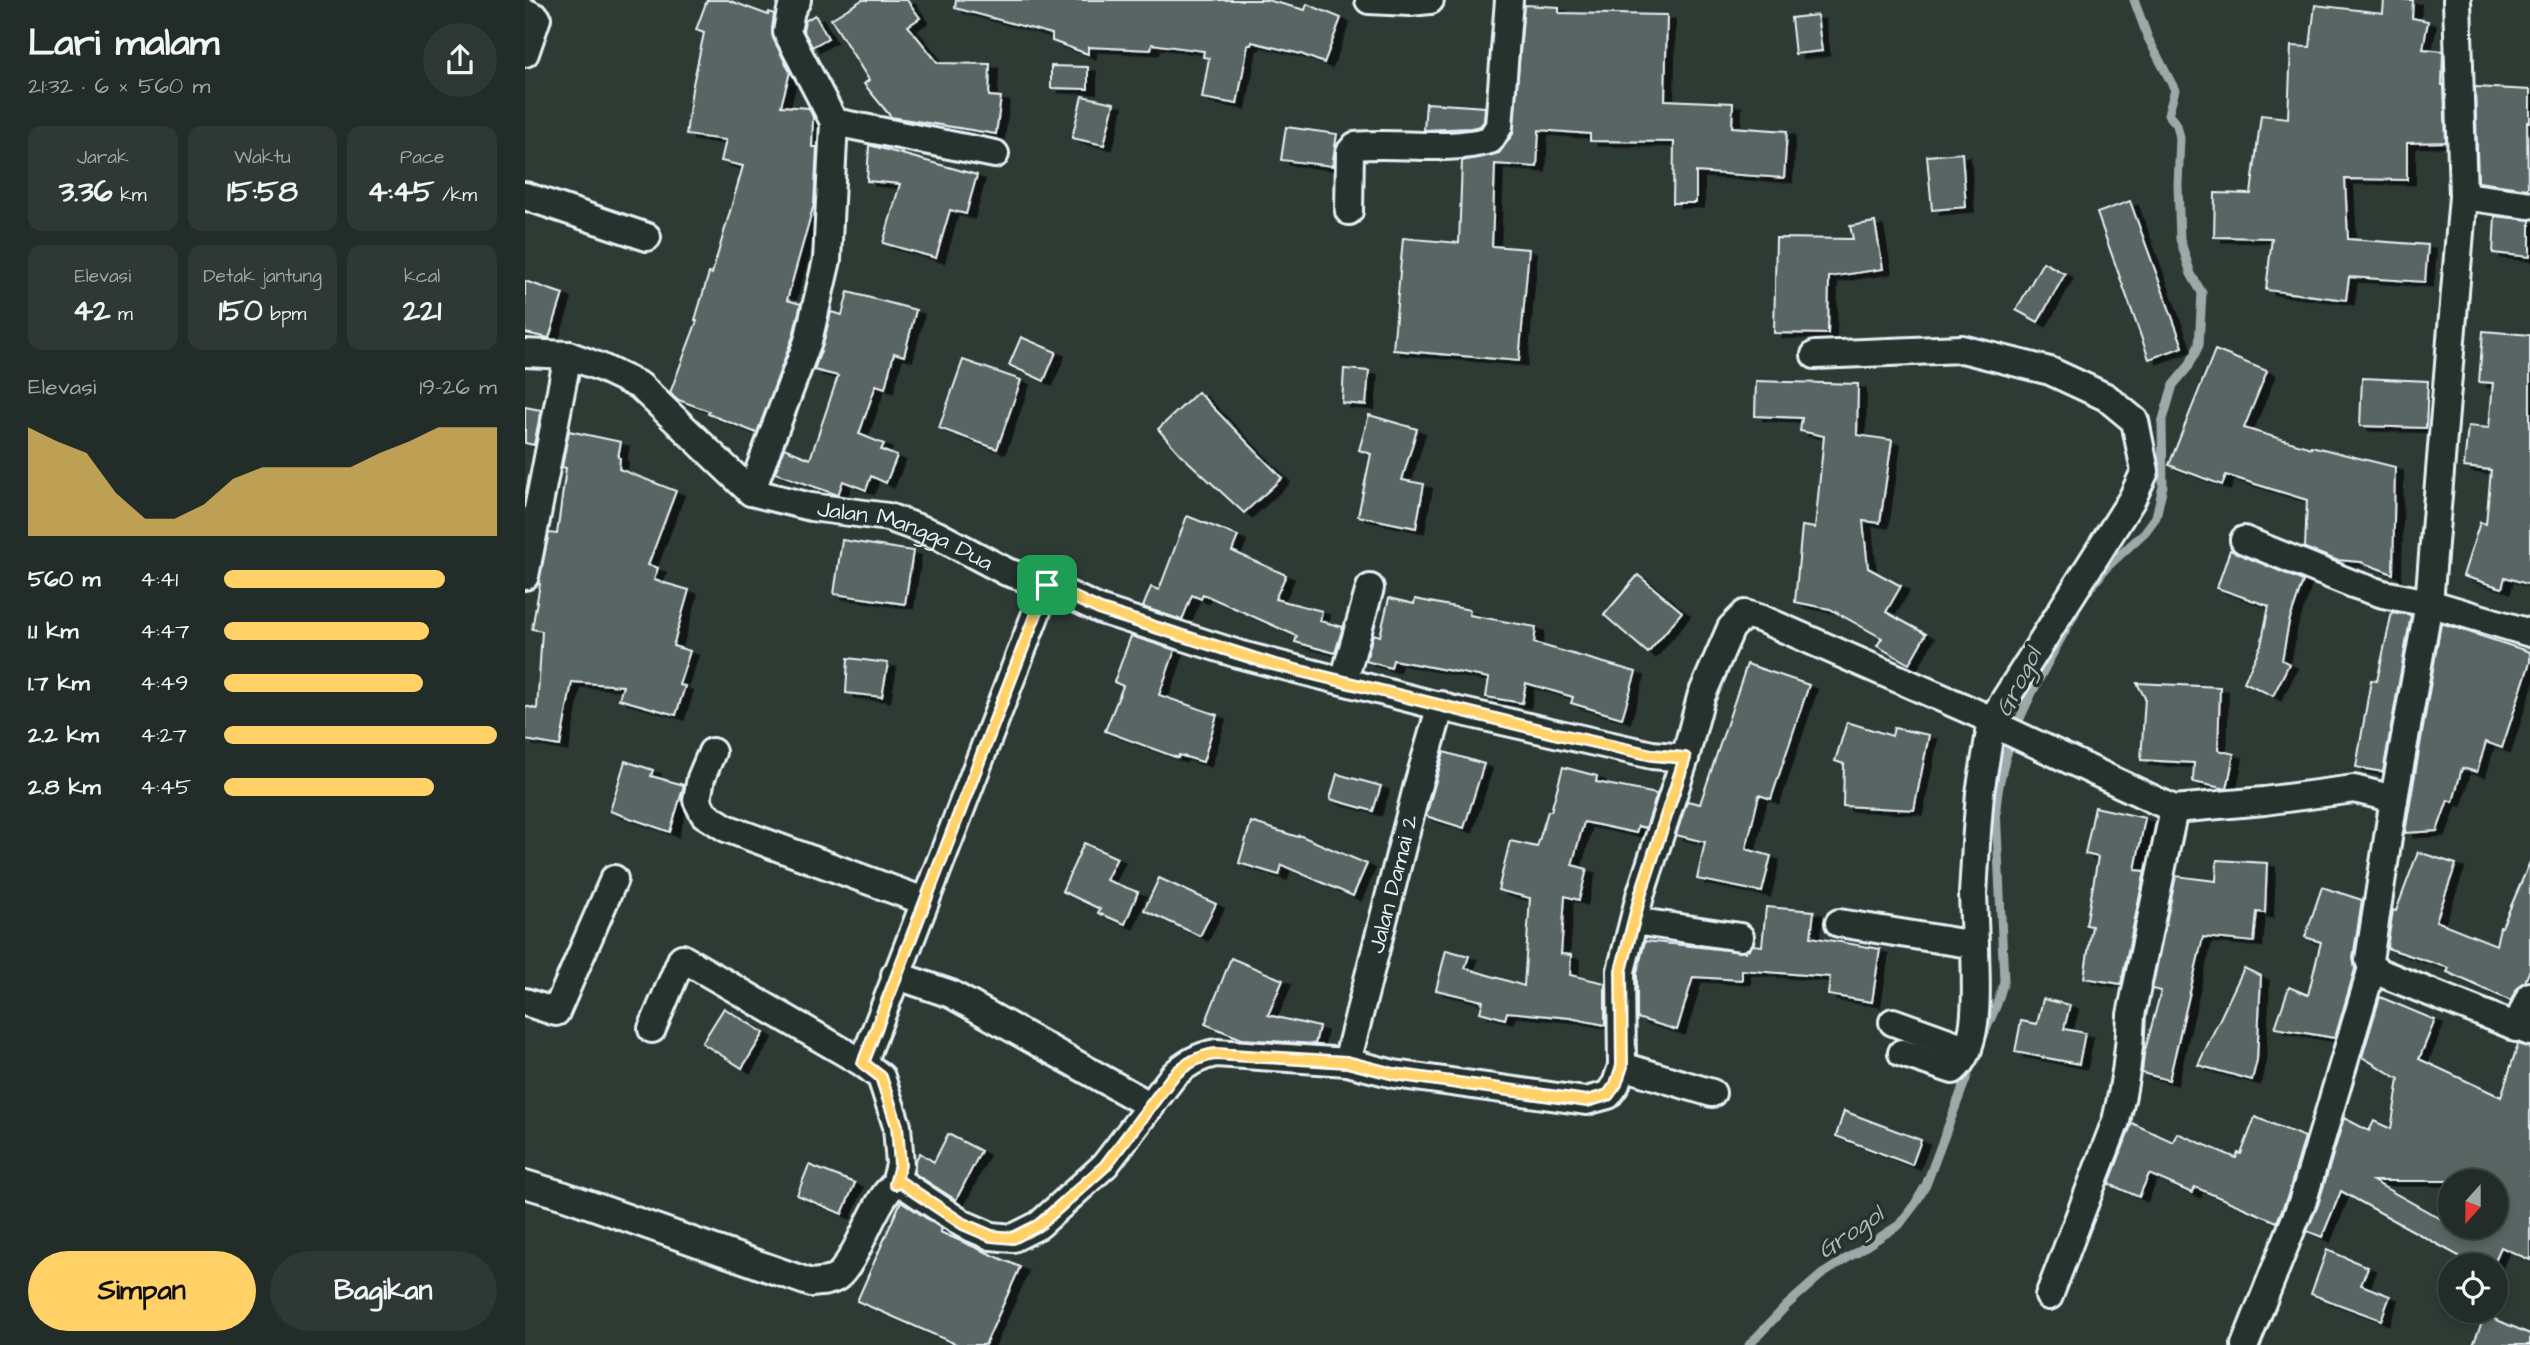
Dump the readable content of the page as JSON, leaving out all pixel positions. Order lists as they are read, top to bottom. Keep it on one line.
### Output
{"streets":{"street":["Jalan Mangga Dua","Jalan Damai 2"]},"crossings":[["Jalan Mangga Dua","Jalan Damai 2"]],"water":["Grogol"],"north":"bottom","page":{"heading":["Lari malam","21:32 · 6 × 560 m"],"stats":[["Jarak","3.36 km"],["Waktu","15:58"],["Pace","4:45 /km"],["Elevasi","42 m"],["Detak jantung","150 bpm"],["kcal","221"]],"chart":["Elevasi","19–26 m"],"list":[{"name":"560 m","note":"4:41"},{"name":"1.1 km","note":"4:47"},{"name":"1.7 km","note":"4:49"},{"name":"2.2 km","note":"4:27"},{"name":"2.8 km","note":"4:45"}],"buttons":["Simpan","Bagikan"]}}
